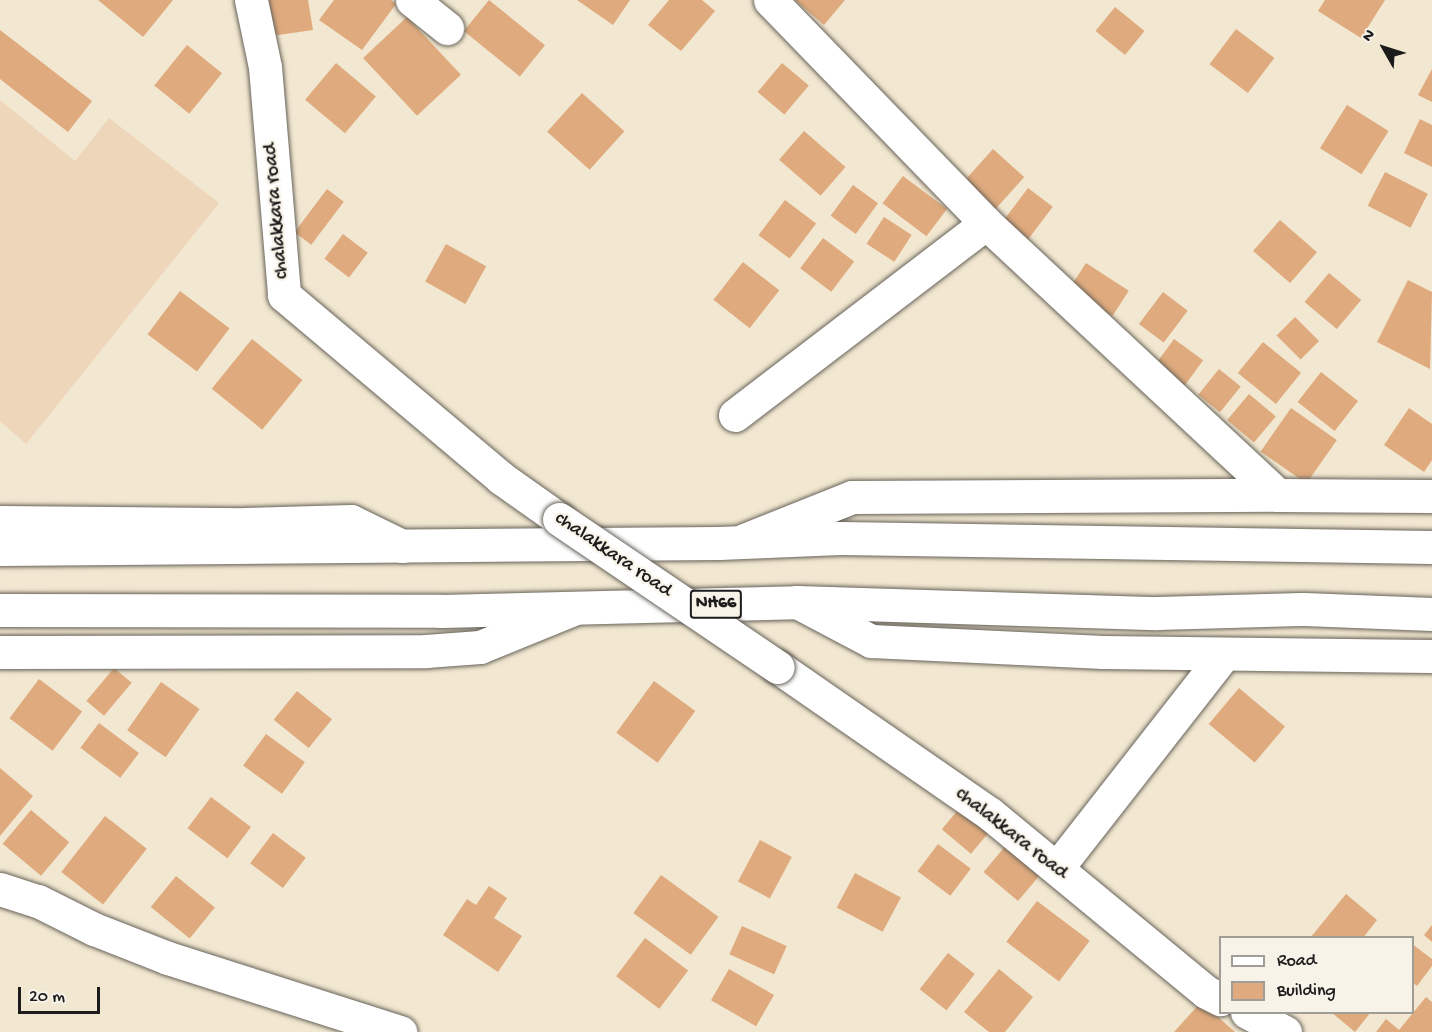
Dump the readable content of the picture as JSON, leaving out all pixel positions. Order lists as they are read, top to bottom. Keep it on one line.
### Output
{"streets":{"main road":["chalakkara road","NH66"]},"legend":["Road","Building"],"scale_bar":"20 m","north":"top left"}
